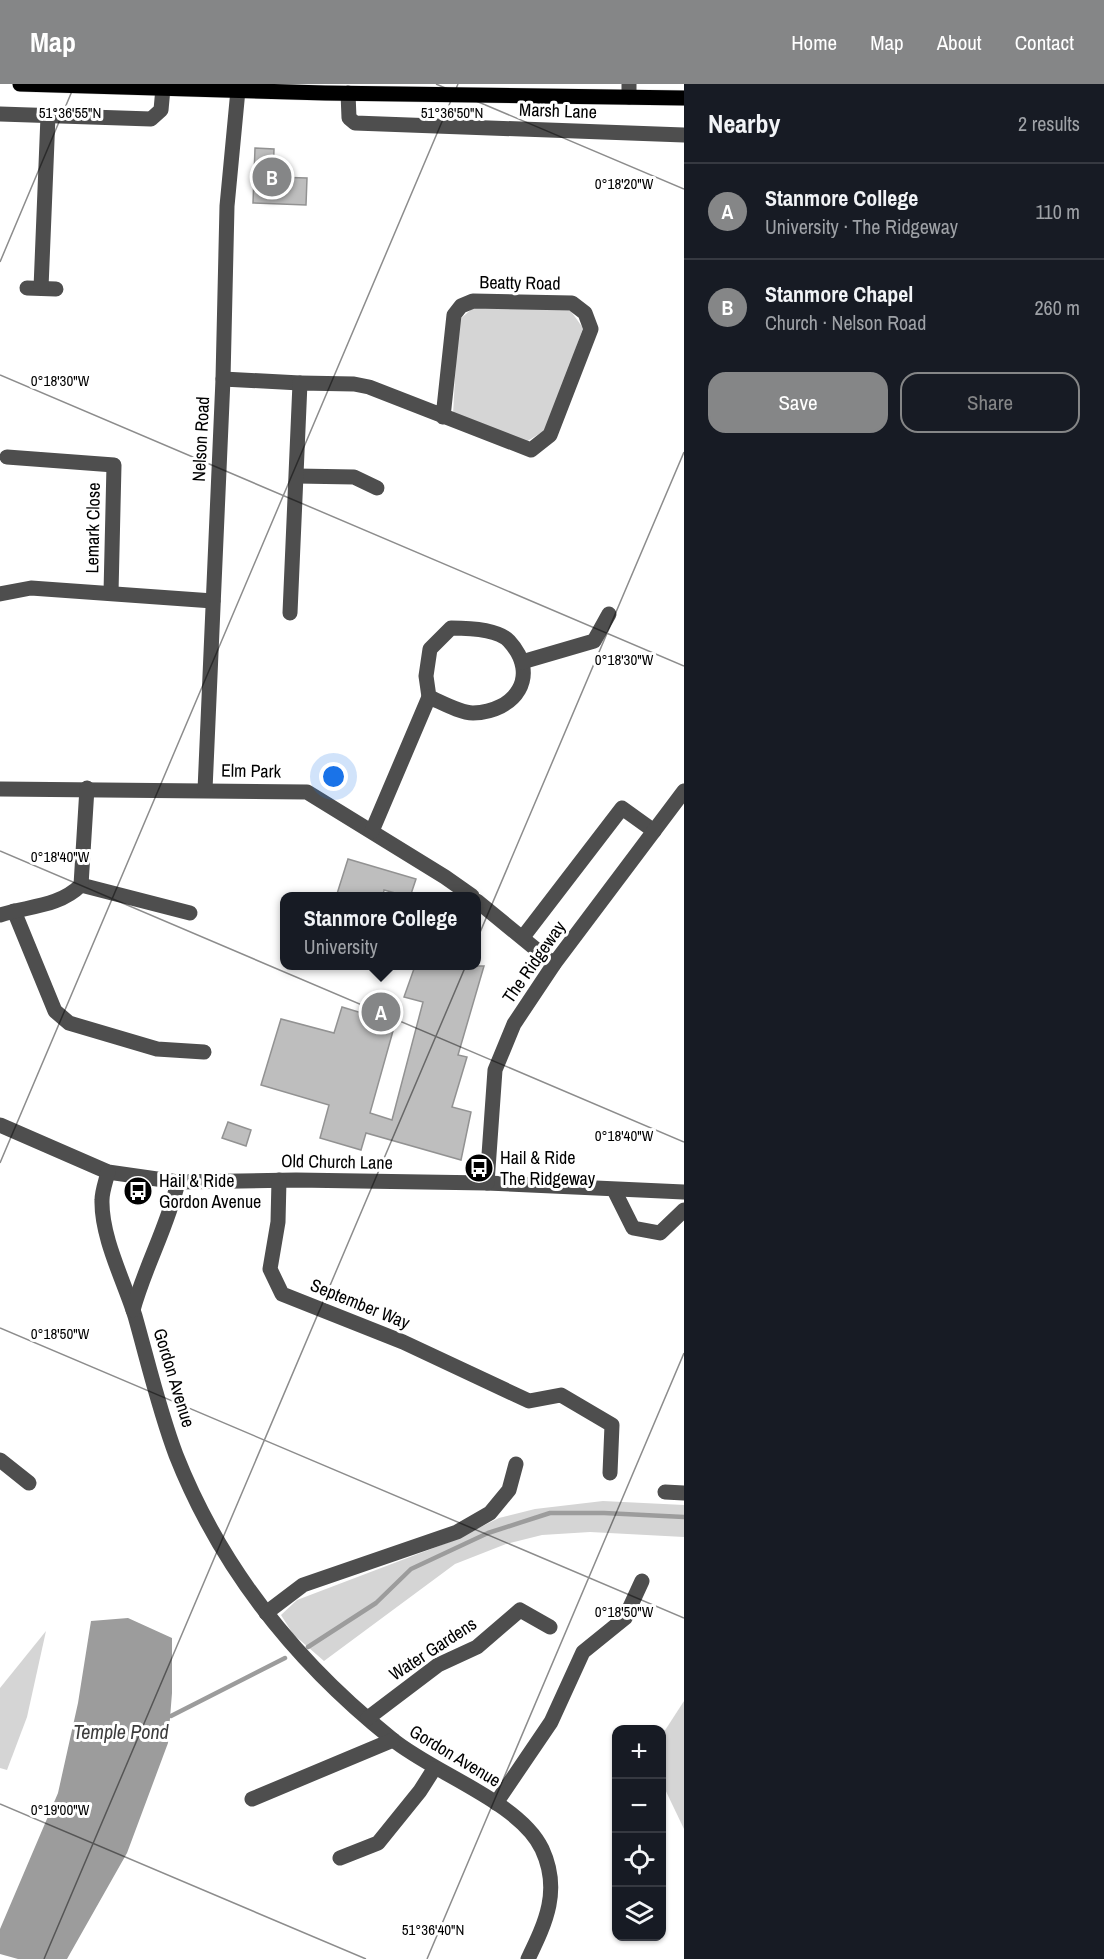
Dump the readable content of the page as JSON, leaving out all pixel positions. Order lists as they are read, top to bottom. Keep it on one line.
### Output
{"streets":{"main road":["Marsh Lane"],"street":["Beatty Road","Nelson Road","Lemark Close","Elm Park","The Ridgeway","Old Church Lane","September Way","Gordon Avenue","Water Gardens"]},"crossings":[["Marsh Lane","Nelson Road"],["Beatty Road","Nelson Road"],["Nelson Road","Elm Park"],["The Ridgeway","Old Church Lane"],["Old Church Lane","September Way"],["Old Church Lane","Gordon Avenue"],["Gordon Avenue","Water Gardens"]],"water":["Temple Pond"],"places":{"bus stop":["Hail & Ride The Ridgeway","Hail & Ride Gordon Avenue"]},"page":{"header":"Map","nav":["Home","Map","About","Contact"],"heading":["Nearby","2 results"],"pins":["B","A"],"list":[{"mark":"A","name":"Stanmore College","note":"University · The Ridgeway","value":"110 m"},{"mark":"B","name":"Stanmore Chapel","note":"Church · Nelson Road","value":"260 m"}],"buttons":["Save","Share"],"popup":["Stanmore College","University"],"map_buttons":["+","−"]},"coordinates":["51°36'55\"N","51°36'50\"N","0°18'20\"W","0°18'30\"W","0°18'40\"W","0°18'50\"W","0°19'00\"W","51°36'40\"N"]}
